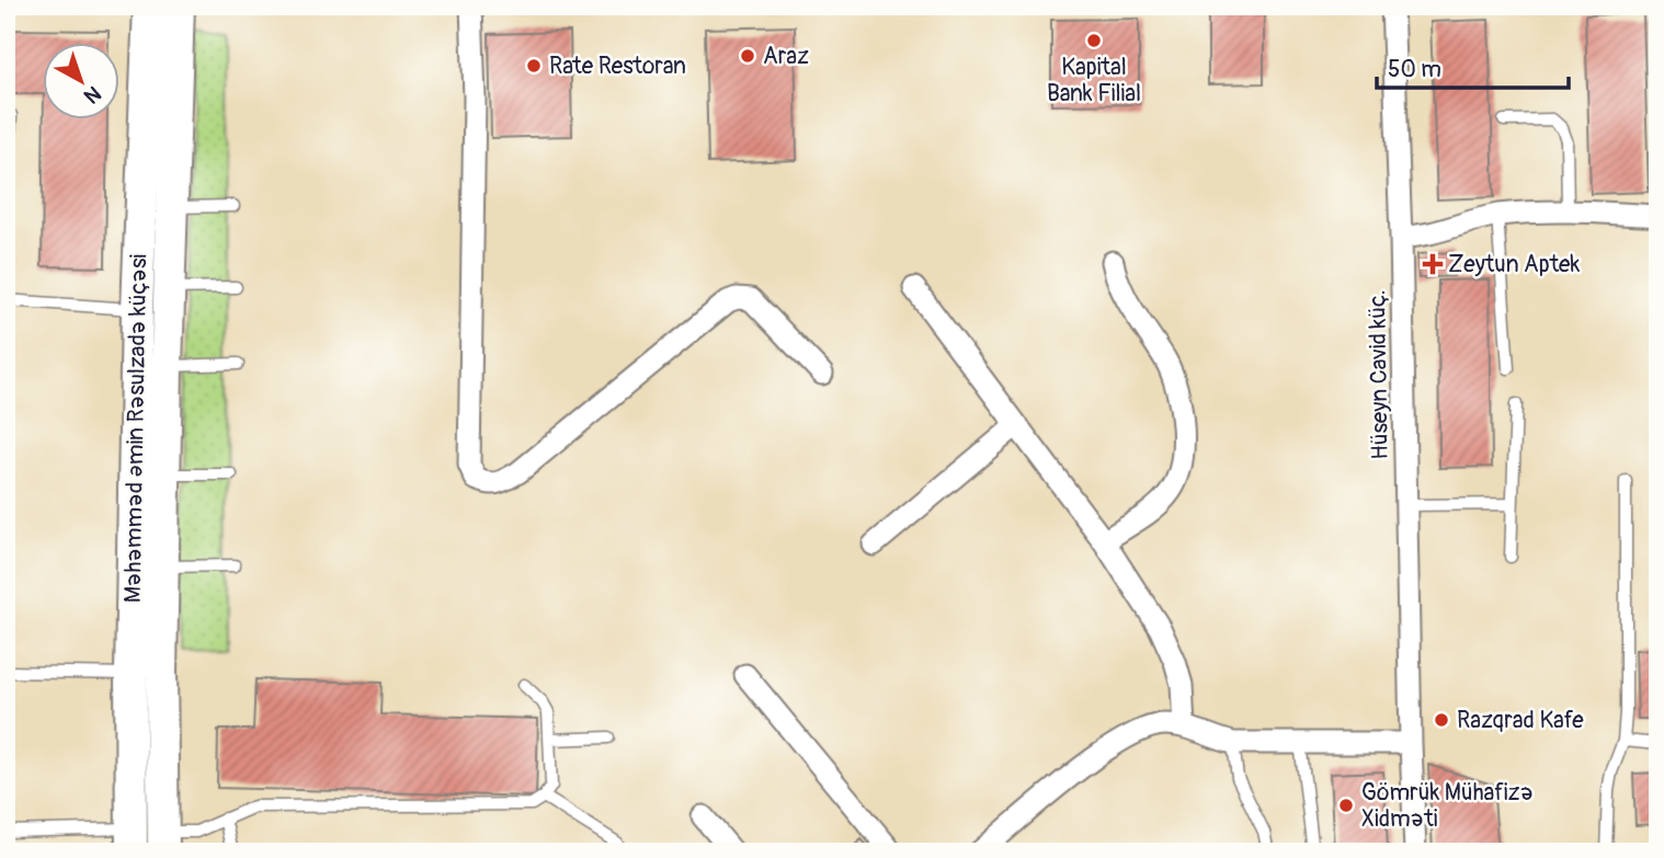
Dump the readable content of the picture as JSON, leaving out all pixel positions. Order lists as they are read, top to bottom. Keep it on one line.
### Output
{"streets":{"main road":["Məhəmməd Əmin Rəsulzadə küçəsi"],"street":["Hüseyn Cavid küç."]},"places":{"other":["Kapital Bank Filial","Araz","Rate Restoran","Razqrad Kafe","Gömrük Mühafizə Xidməti"],"health":["Zeytun Aptek"]},"scale_bar":"50 m","north":"bottom right"}
